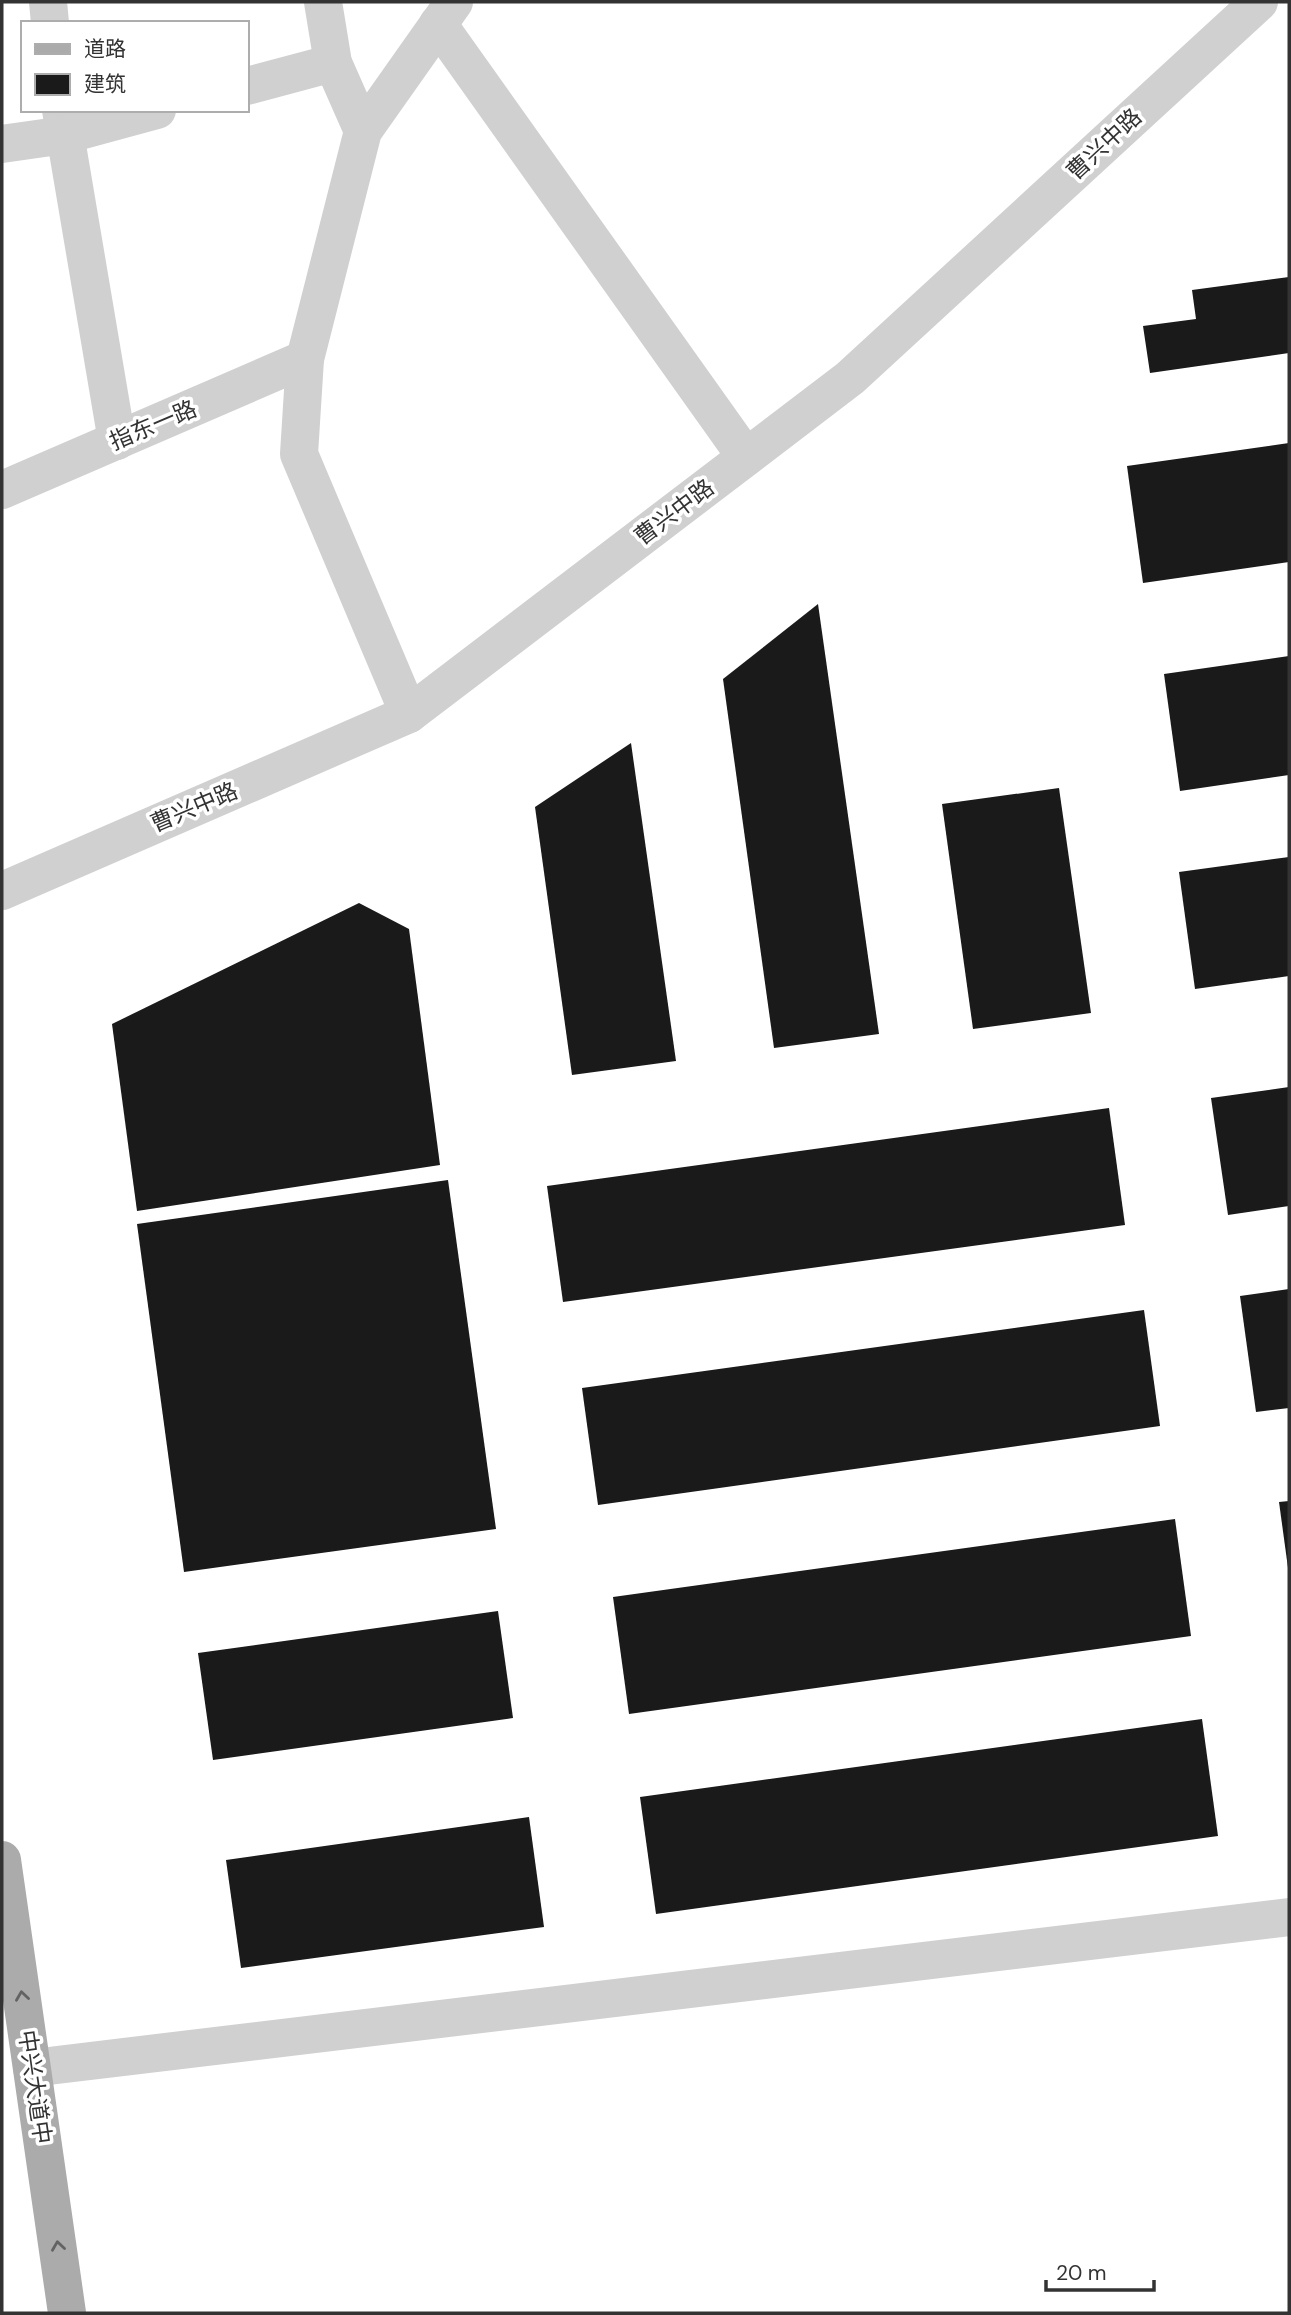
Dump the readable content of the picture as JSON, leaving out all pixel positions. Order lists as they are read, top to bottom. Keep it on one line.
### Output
{"streets":{"main road":["中兴大道中"],"street":["曹兴中路","指东一路"]},"one_way":["中兴大道中"],"legend":["道路","建筑"],"scale_bar":"20 m"}
